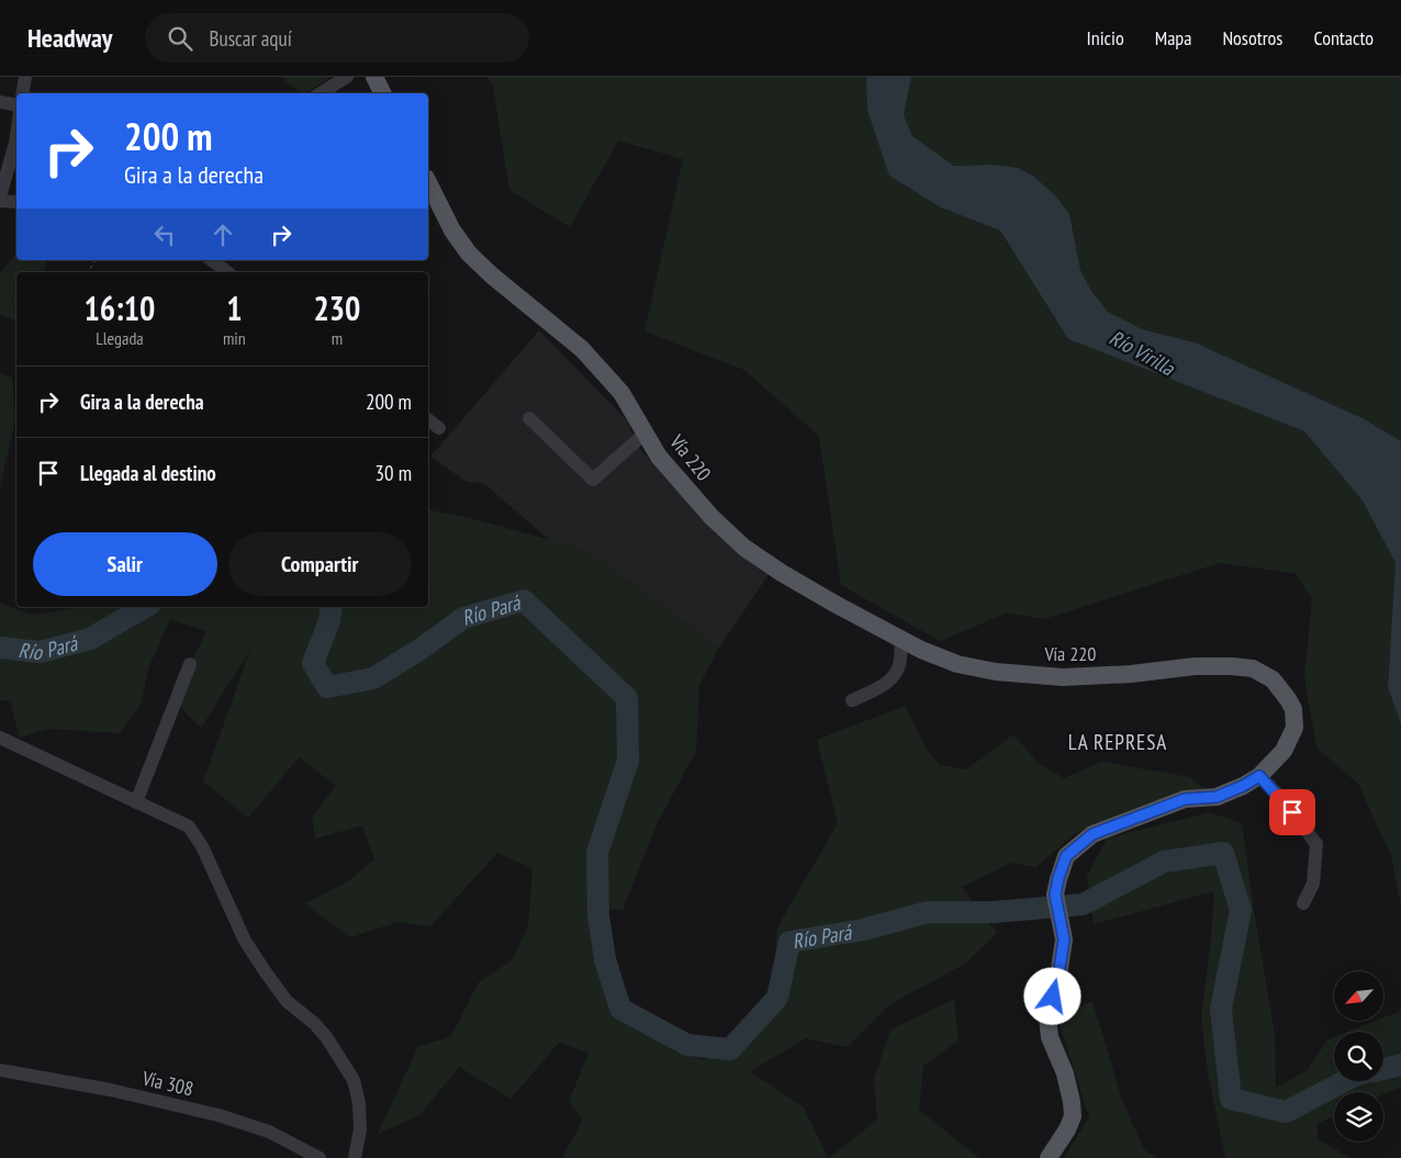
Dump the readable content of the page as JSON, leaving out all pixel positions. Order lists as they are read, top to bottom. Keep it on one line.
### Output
{"streets":{"main road":["Vía 220"],"street":["Vía 308"]},"districts":["LA REPRESA"],"water":["Río Virilla","Río Pará"],"north":"bottom left","page":{"header":"Headway","search":"Buscar aquí","nav":["Inicio","Mapa","Nosotros","Contacto"],"turn":["200 m","Gira a la derecha"],"eta":["16:10","Llegada","1","min","230","m"],"list":[{"name":"Gira a la derecha","value":"200 m"},{"name":"Llegada al destino","value":"30 m"}],"buttons":["Salir","Compartir"]}}
